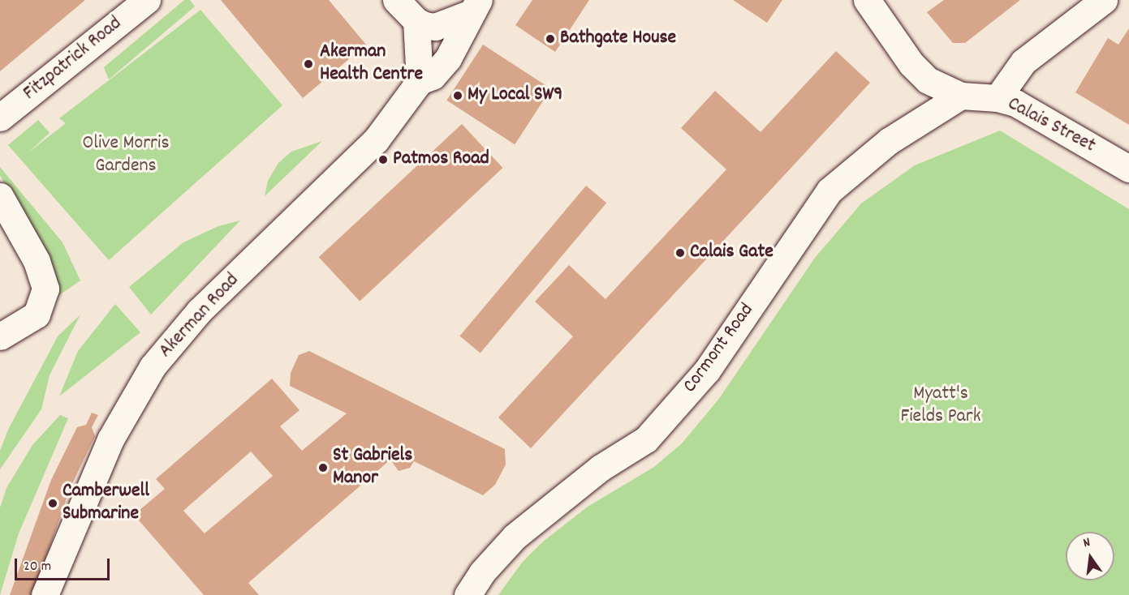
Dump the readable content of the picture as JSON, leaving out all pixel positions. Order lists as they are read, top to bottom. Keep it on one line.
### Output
{"streets":{"street":["Fitzpatrick Road","Calais Street","Akerman Road","Cormont Road"]},"crossings":[["Calais Street","Cormont Road"]],"parks":["Olive Morris Gardens","Myatt's Fields Park"],"places":["Bathgate House","Akerman Health Centre","My Local SW9","Patmos Road","Calais Gate","St Gabriels Manor","Camberwell Submarine"],"scale_bar":"20 m","north":"top"}
